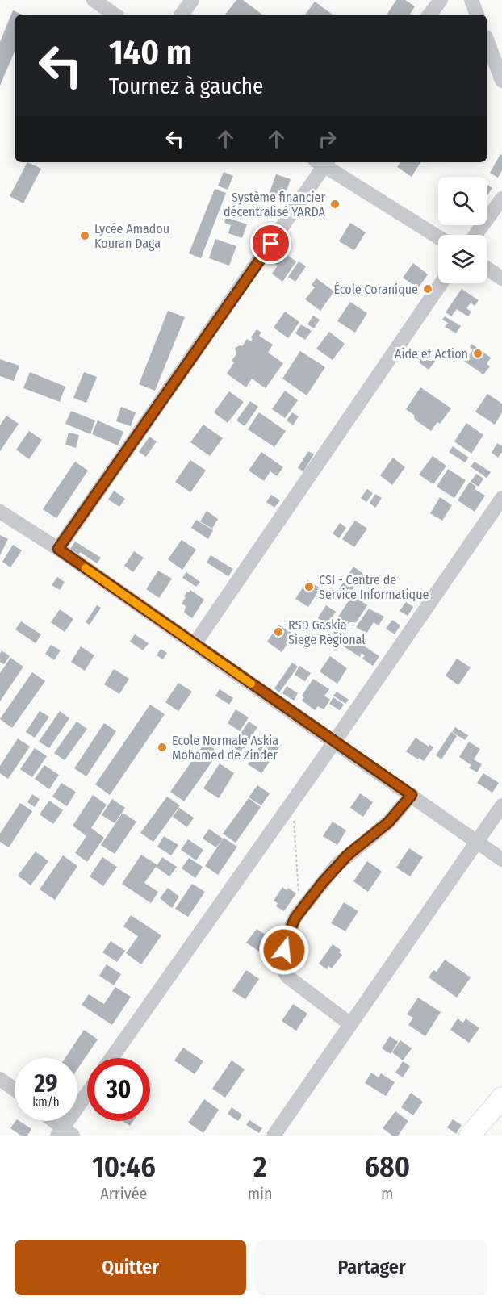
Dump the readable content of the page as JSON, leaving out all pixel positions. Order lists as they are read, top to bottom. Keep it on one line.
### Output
{"places":["Système financier décentralisé YARDA","Lycée Amadou Kouran Daga","École Coranique","Aide et Action","CSI - Centre de Service Informatique","RSD Gaskia - Siege Régional","Ecole Normale Askia Mohamed de Zinder"],"page":{"turn":["140 m","Tournez à gauche"],"speed":"29 km/h","limit":"30","eta":["10:46","Arrivée","2","min","680","m"],"buttons":["Quitter","Partager"]}}
